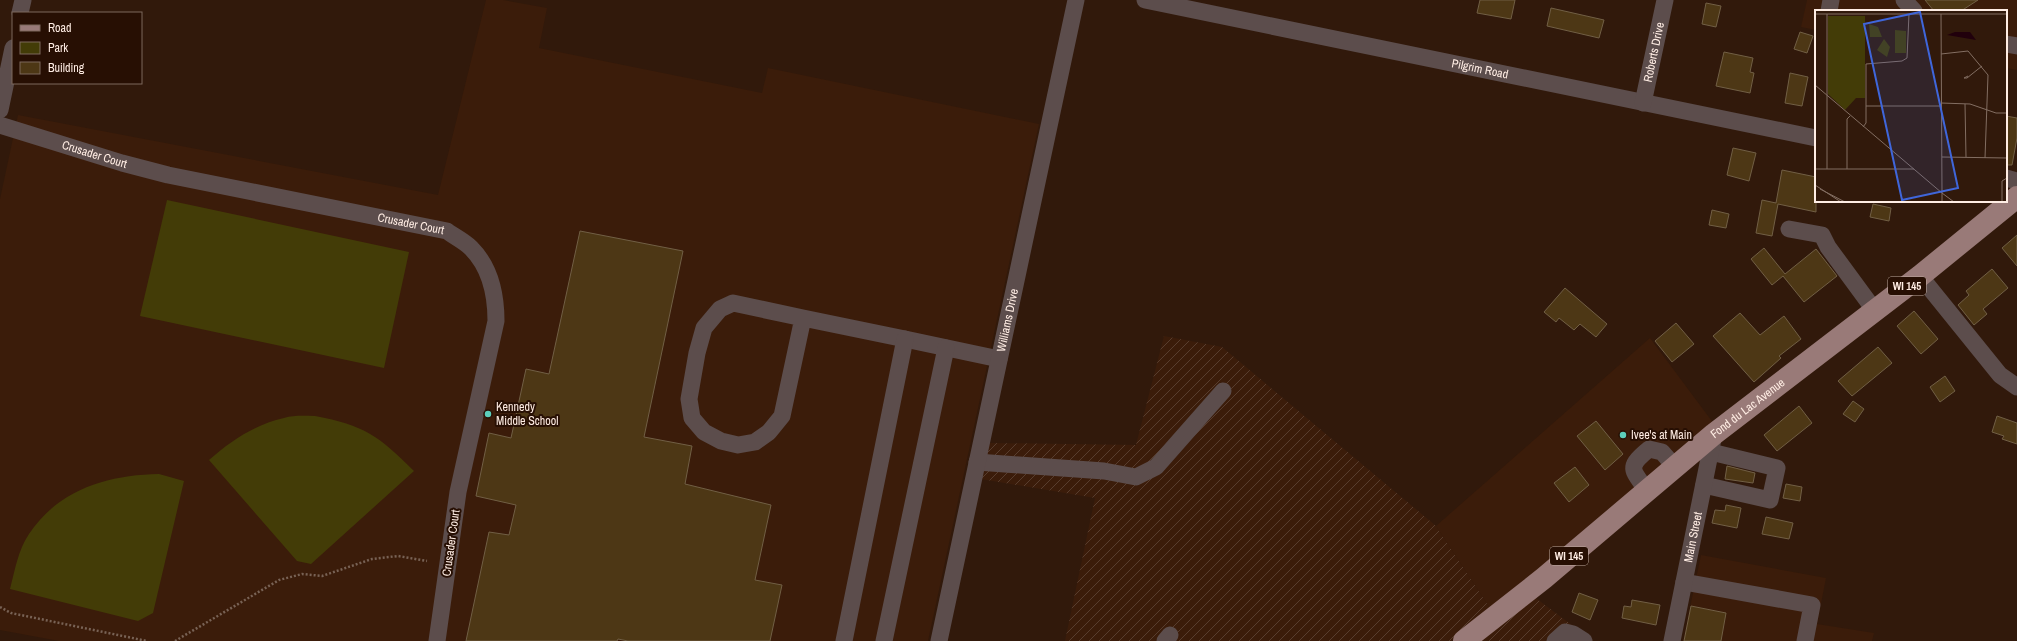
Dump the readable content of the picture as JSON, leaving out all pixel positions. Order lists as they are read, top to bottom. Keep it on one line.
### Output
{"streets":{"main road":["WI 145","Fond du Lac Avenue"],"street":["Roberts Drive","Pilgrim Road","Crusader Court","Williams Drive","Main Street"]},"crossings":[["Roberts Drive","Pilgrim Road"],["Fond du Lac Avenue","Main Street"]],"places":["Kennedy Middle School","Ivee's at Main"],"legend":["Road","Park","Building"]}
